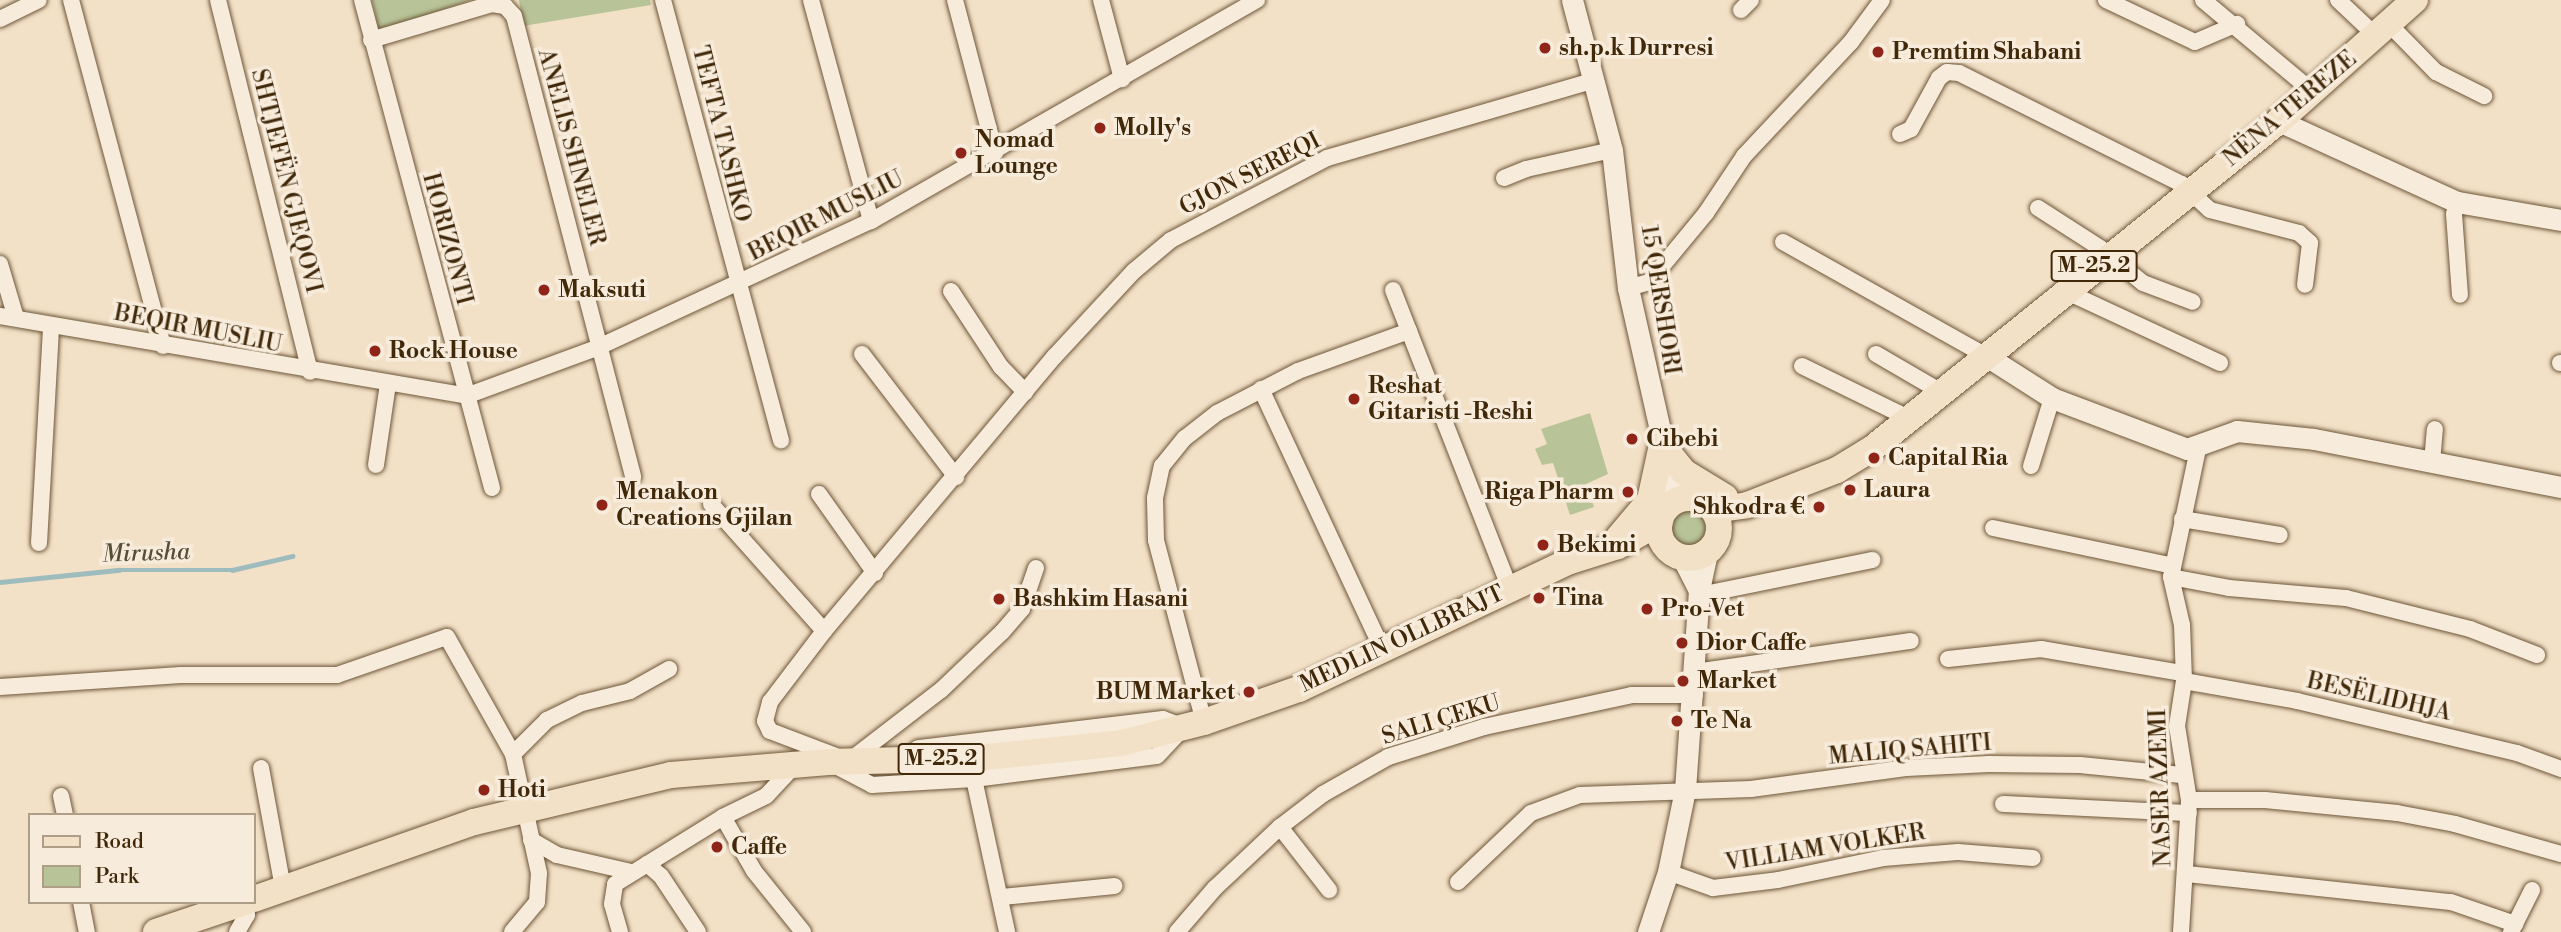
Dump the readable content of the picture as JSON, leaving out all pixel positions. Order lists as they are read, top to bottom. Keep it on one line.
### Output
{"streets":{"main road":["NËNA TEREZE","M-25.2","MEDLIN OLLBRAJT"],"street":["TEFTA TASHKO","ANELIS SHNELER","GJON SEREQI","SHTJEFËN GJEQOVI","BEQIR MUSLIU","HORIZONTI","15 QERSHORI","BESËLIDHJA","SALI ÇEKU","MALIQ SAHITI","NASER AZEMI","VILLIAM VOLKER"]},"crossings":[["NËNA TEREZE","15 QERSHORI"],["NËNA TEREZE","MEDLIN OLLBRAJT"],["TEFTA TASHKO","BEQIR MUSLIU"],["ANELIS SHNELER","BEQIR MUSLIU"],["ANELIS SHNELER","HORIZONTI"],["GJON SEREQI","15 QERSHORI"],["GJON SEREQI","MEDLIN OLLBRAJT"],["SHTJEFËN GJEQOVI","BEQIR MUSLIU"],["BEQIR MUSLIU","HORIZONTI"],["15 QERSHORI","MEDLIN OLLBRAJT"],["BESËLIDHJA","NASER AZEMI"],["MALIQ SAHITI","NASER AZEMI"]],"water":["Mirusha"],"places":["sh.p.k Durresi","Premtim Shabani","Molly's","Nomad Lounge","Maksuti","Rock House","Reshat Gitaristi -Reshi","Cibebi","Capital Ria","Laura","Riga Pharm","Menakon Creations Gjilan","Shkodra €","Bekimi","Tina","Bashkim Hasani","Pro-Vet","Dior Caffe","Market","BUM Market","Te Na","Hoti","Caffe"],"legend":["Road","Park"]}
